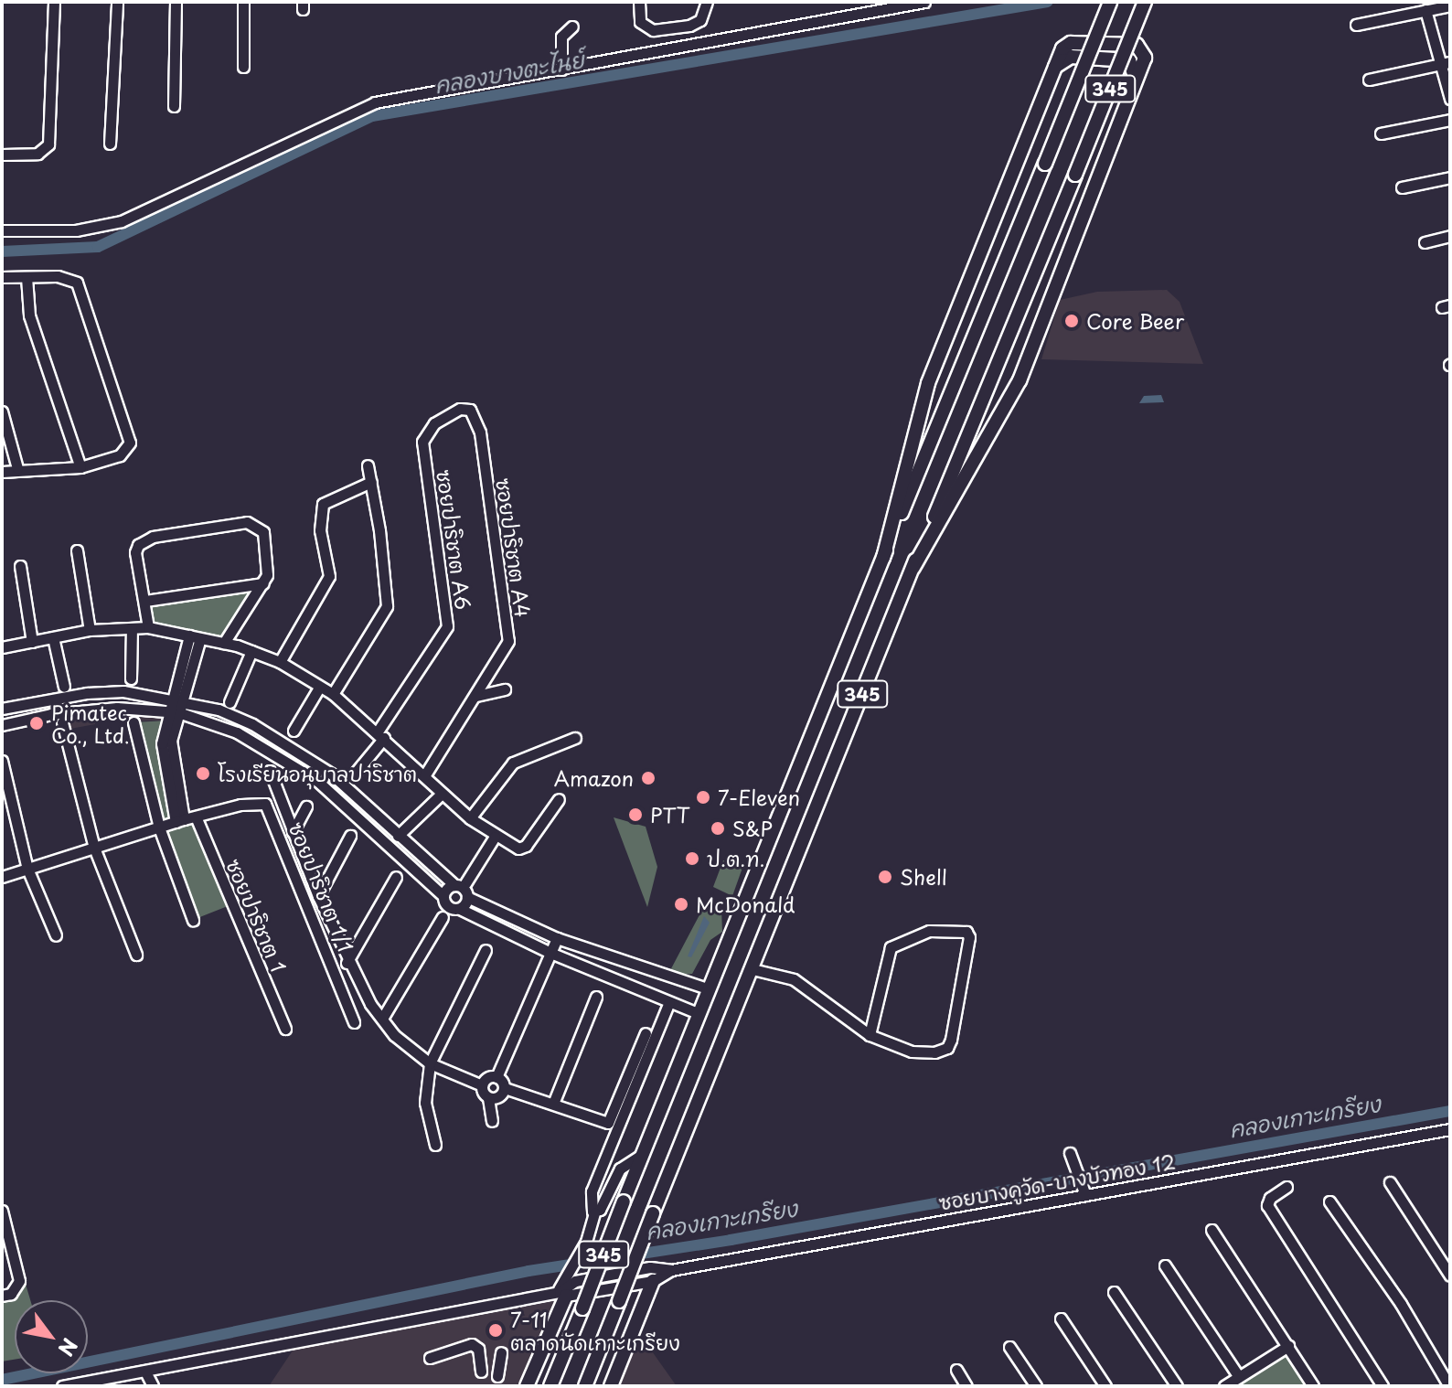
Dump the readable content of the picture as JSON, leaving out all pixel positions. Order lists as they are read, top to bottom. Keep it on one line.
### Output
{"streets":{"main road":["345"],"street":["ซอยปาริชาต A6","ซอยปาริชาต A4","ซอยปาริชาต 1/1","ซอยปาริชาต 1","ซอยบางคูวัด-บางบัวทอง 12"]},"crossings":[["ซอยปาริชาต A6","ซอยปาริชาต A4"],["ซอยปาริชาต 1/1","ซอยปาริชาต 1"]],"water":["คลองบางตะไนย์","คลองเกาะเกรียง"],"places":["Core Beer","Pimatec Co., Ltd.","โรงเรียนอนุบาลปาริชาต","Amazon","7-Eleven","PTT","S&P","ป.ต.ท.","Shell","McDonald","7-11 ตลาดนัดเกาะเกรียง"],"north":"bottom right"}
